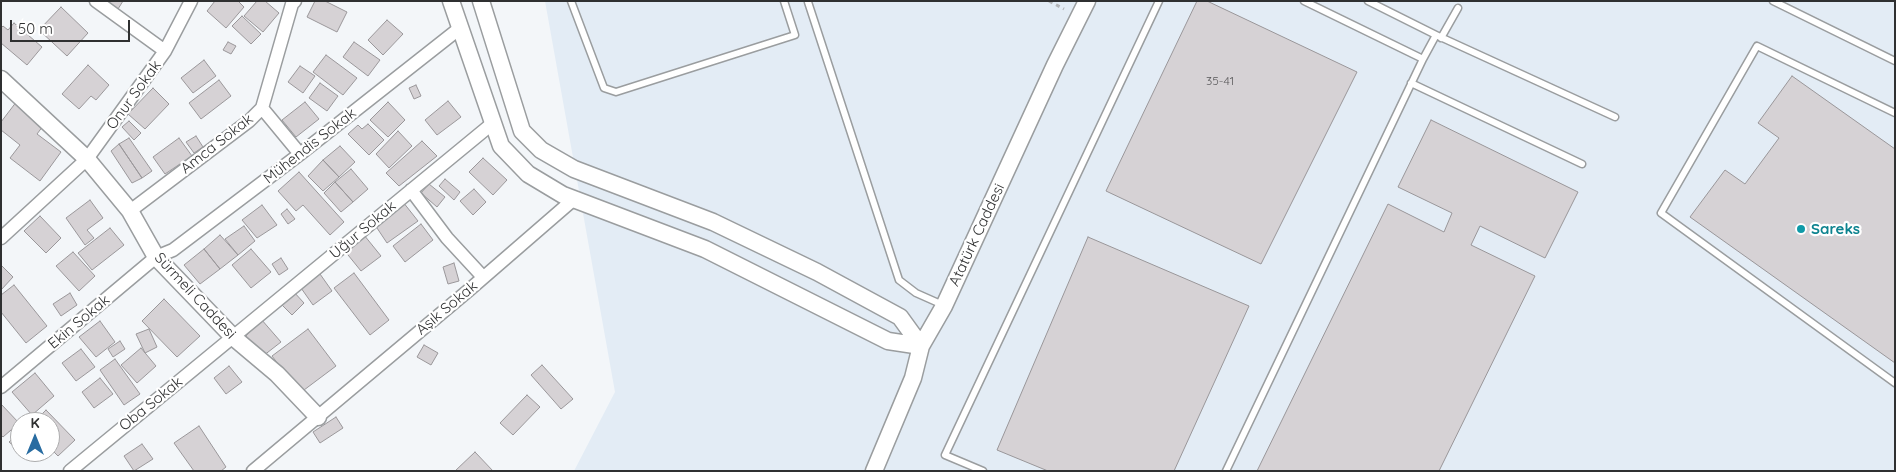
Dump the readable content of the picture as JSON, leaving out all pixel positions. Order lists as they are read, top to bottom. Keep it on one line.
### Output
{"streets":{"street":["Onur Sokak","Amca Sokak","Mühendis Sokak","Uğur Sokak","Atatürk Caddesi","Sürmeli Caddesi","Aşık Sokak","Ekin Sokak","Oba Sokak"]},"crossings":[["Onur Sokak","Sürmeli Caddesi"],["Amca Sokak","Sürmeli Caddesi"],["Mühendis Sokak","Sürmeli Caddesi"],["Mühendis Sokak","Ekin Sokak"],["Uğur Sokak","Sürmeli Caddesi"],["Uğur Sokak","Oba Sokak"],["Sürmeli Caddesi","Aşık Sokak"],["Sürmeli Caddesi","Ekin Sokak"],["Sürmeli Caddesi","Oba Sokak"]],"places":["Sareks"],"house_numbers":["35-41"],"scale_bar":"50 m","north":"top"}
